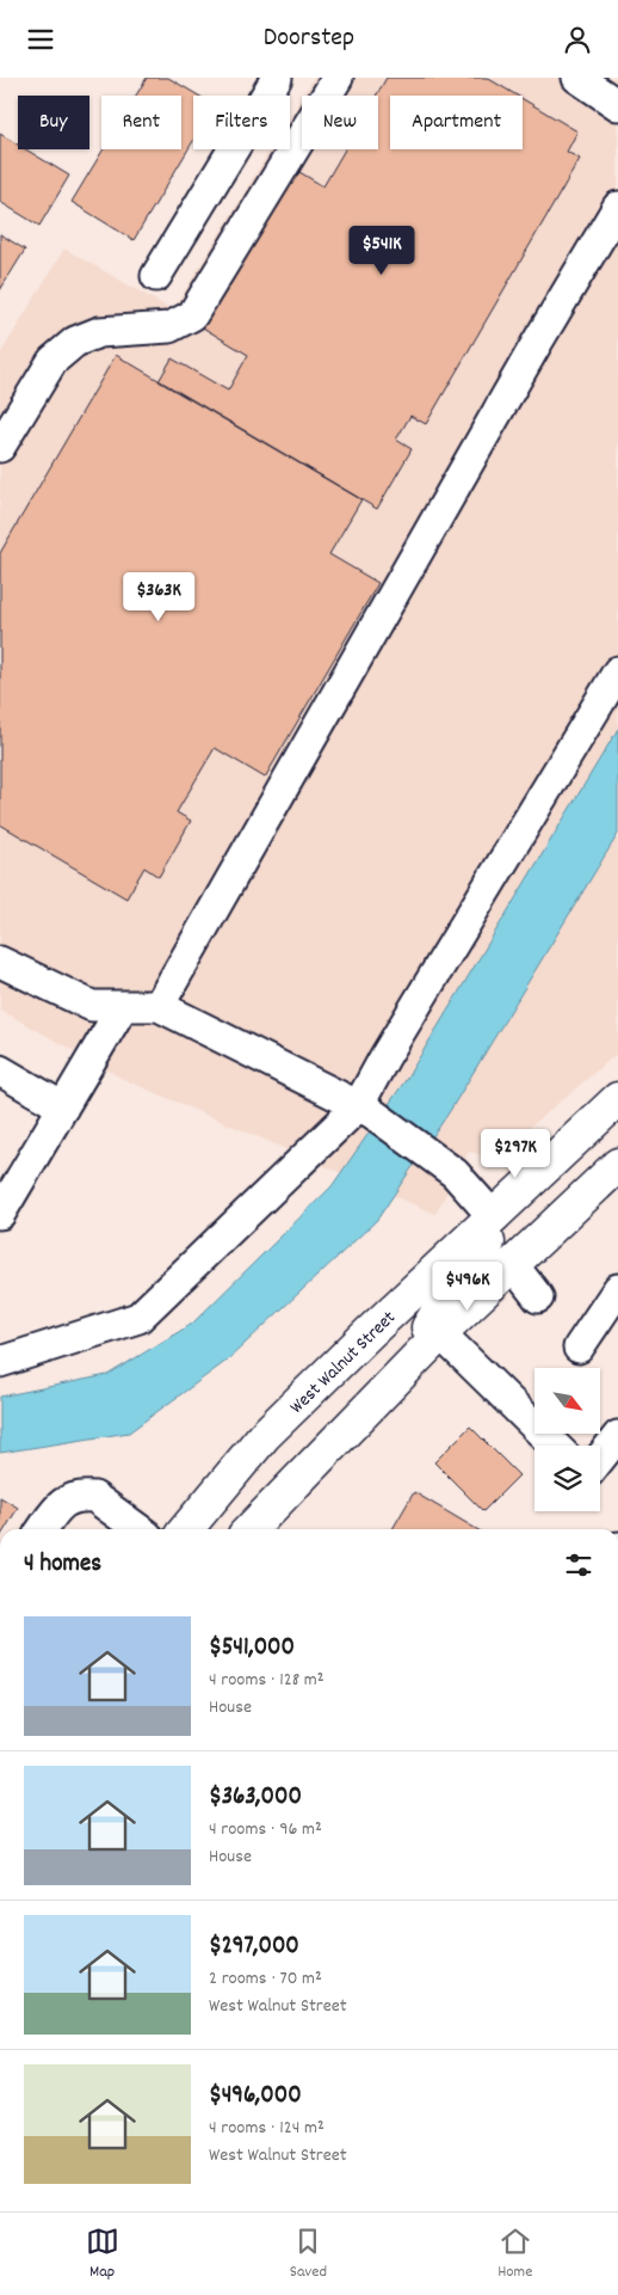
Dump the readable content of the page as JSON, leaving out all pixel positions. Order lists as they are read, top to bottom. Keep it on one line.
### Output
{"streets":{"main road":["West Walnut Street"]},"north":"bottom right","page":{"header":"Doorstep","chip":["Buy","Rent","Filters","New","Apartment"],"price":["$541K","$363K","$297K","$496K"],"heading":"4 homes","list":[{"name":"$541,000","note":"4 rooms · 128 m² · House"},{"name":"$363,000","note":"4 rooms · 96 m² · House"},{"name":"$297,000","note":"2 rooms · 70 m² · West Walnut Street"},{"name":"$496,000","note":"4 rooms · 124 m² · West Walnut Street"}],"tabs":["Map","Saved","Home"]}}
